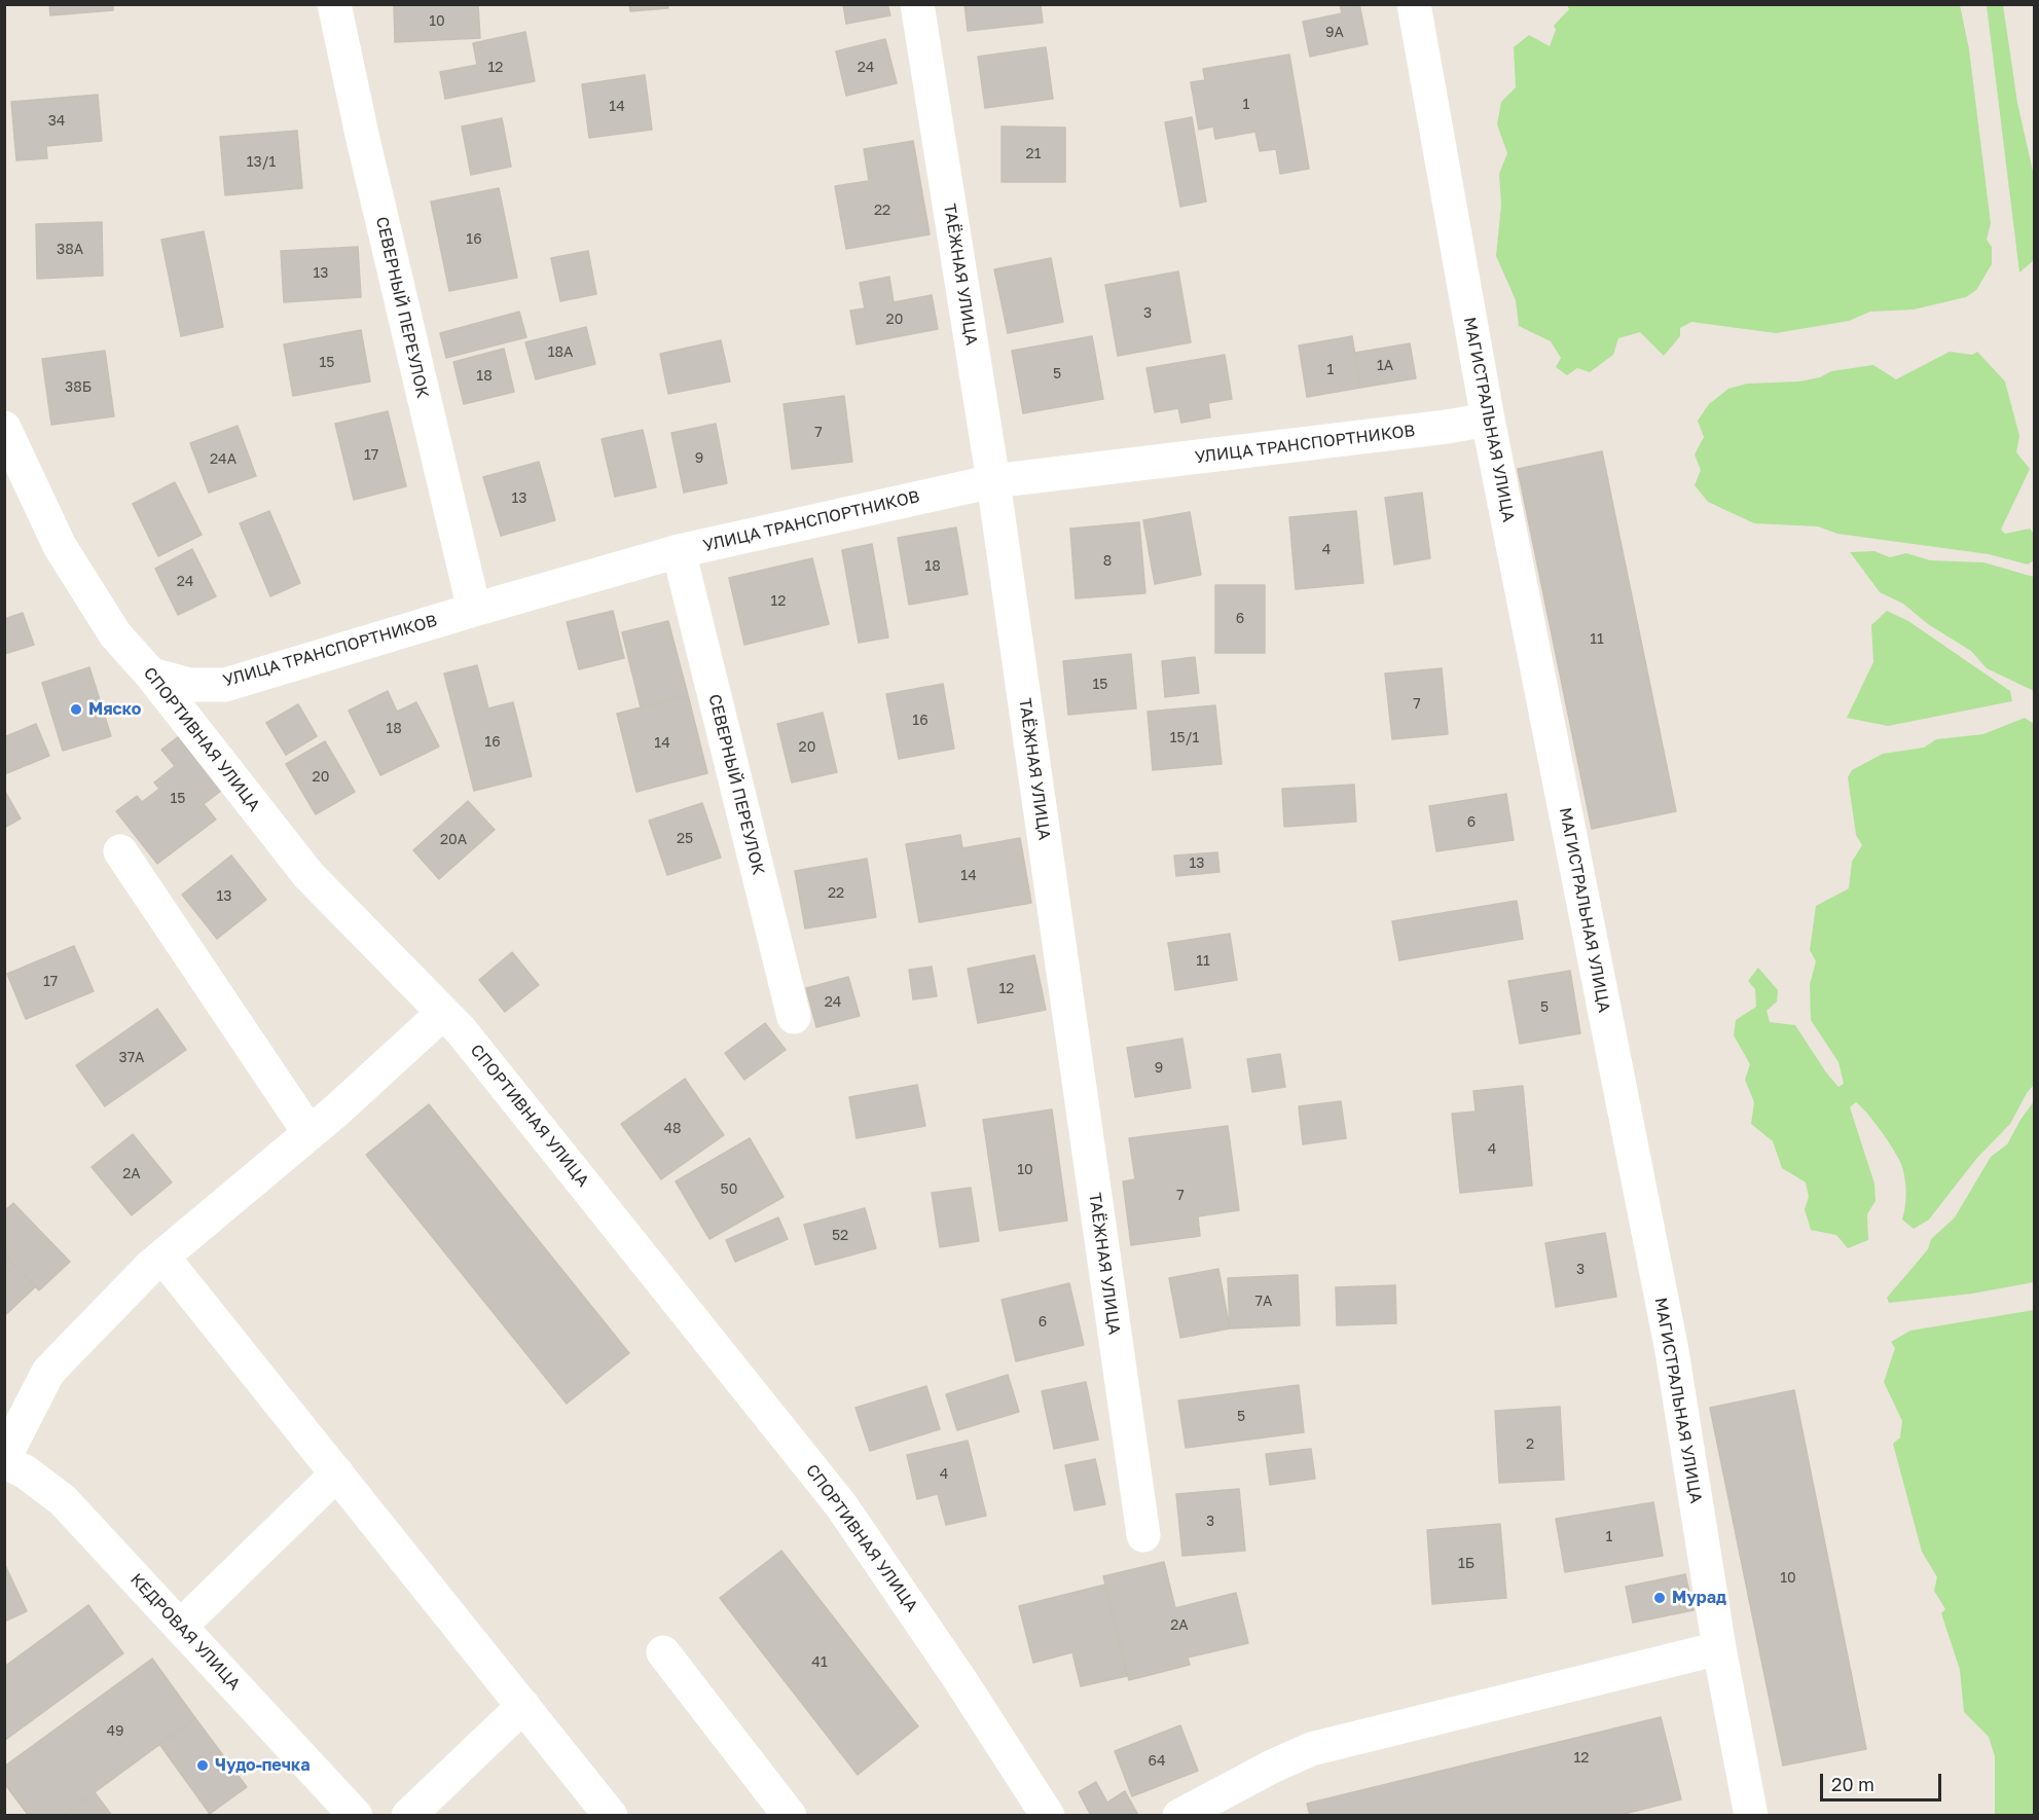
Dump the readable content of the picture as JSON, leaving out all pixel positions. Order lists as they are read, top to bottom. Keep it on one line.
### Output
{"streets":{"street":["ТАЁЖНАЯ УЛИЦА","СЕВЕРНЫЙ ПЕРЕУЛОК","МАГИСТРАЛЬНАЯ УЛИЦА","УЛИЦА ТРАНСПОРТНИКОВ","СПОРТИВНАЯ УЛИЦА","КЕДРОВАЯ УЛИЦА"]},"crossings":[["ТАЁЖНАЯ УЛИЦА","УЛИЦА ТРАНСПОРТНИКОВ"],["СЕВЕРНЫЙ ПЕРЕУЛОК","УЛИЦА ТРАНСПОРТНИКОВ"],["МАГИСТРАЛЬНАЯ УЛИЦА","УЛИЦА ТРАНСПОРТНИКОВ"],["УЛИЦА ТРАНСПОРТНИКОВ","СПОРТИВНАЯ УЛИЦА"]],"places":["Мяско","Мурад","Чудо-печка"],"house_numbers":["10","9А","12","24","1","14","34","21","13/1","22","16","38А","13","3","20","18А","15","1А","1","5","18","38Б","7","17","9","24А","13","4","8","18","24","12","6","11","15","7","16","18","15/1","16","14","20","20","15","6","25","20А","13","14","22","13","11","17","12","24","5","37А","9","48","4","10","2А","50","7","52","3","7А","6","5","2","4","3","1","1Б","10","2А","41","49","12","64"],"scale_bar":"20 m"}
